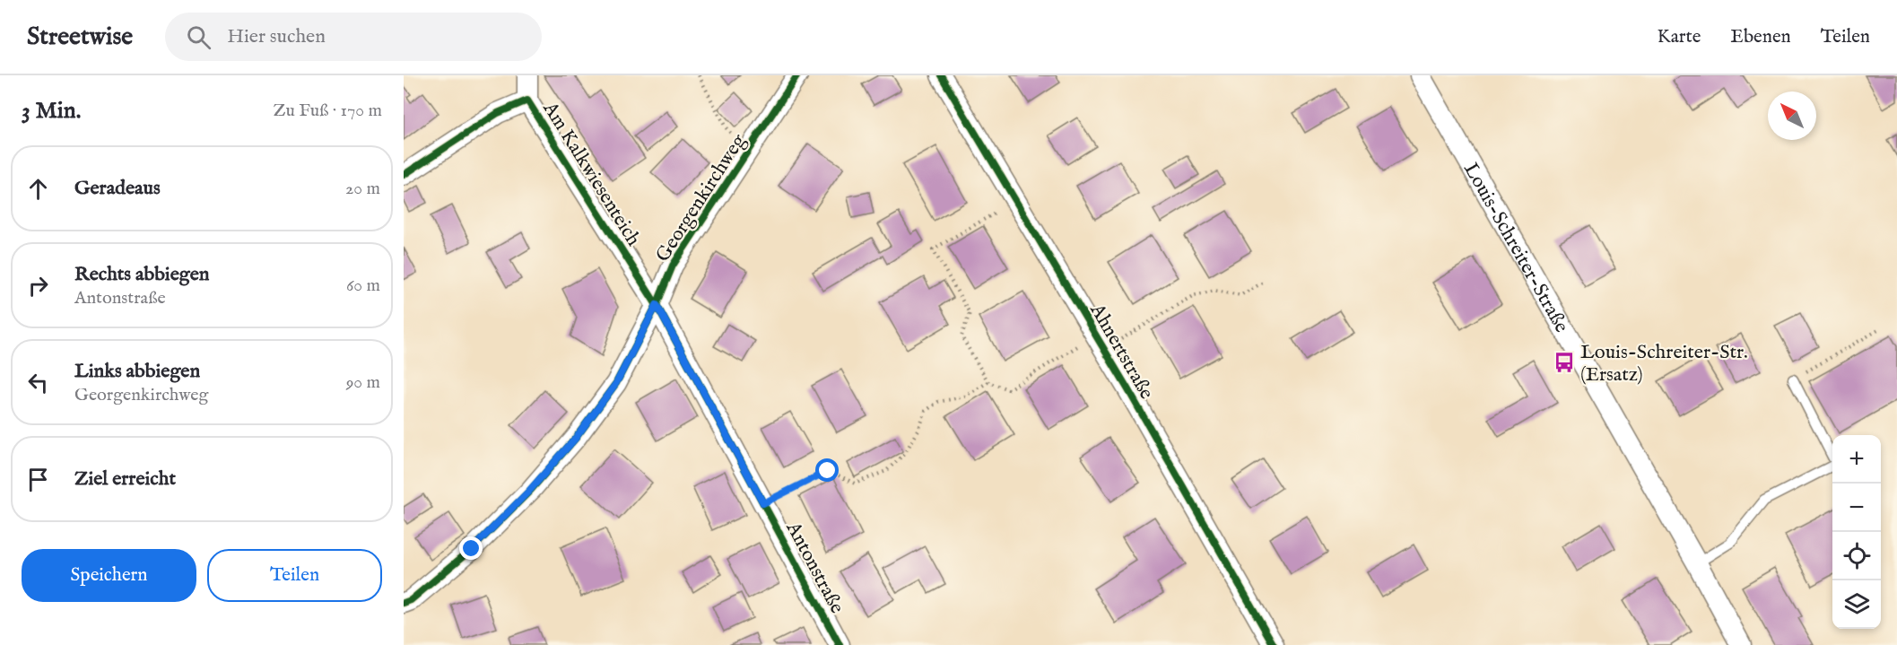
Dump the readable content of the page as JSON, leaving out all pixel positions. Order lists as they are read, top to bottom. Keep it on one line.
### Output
{"streets":{"street":["Am Kalkwiesenteich","Georgenkirchweg","Louis-Schreiter-Straße","Ahnertstraße","Antonstraße"]},"crossings":[["Am Kalkwiesenteich","Georgenkirchweg"],["Am Kalkwiesenteich","Antonstraße"],["Georgenkirchweg","Antonstraße"]],"places":{"bus stop":["Louis-Schreiter-Str. (Ersatz)"]},"north":"top left","page":{"header":"Streetwise","search":"Hier suchen","nav":["Karte","Ebenen","Teilen"],"heading":["3 Min.","Zu Fuß · 170 m"],"list":[["Geradeaus","20 m"],["Rechts abbiegen","Antonstraße","60 m"],["Links abbiegen","Georgenkirchweg","90 m"],"Ziel erreicht"],"map_buttons":["+","−"],"buttons":["Speichern","Teilen"]}}
